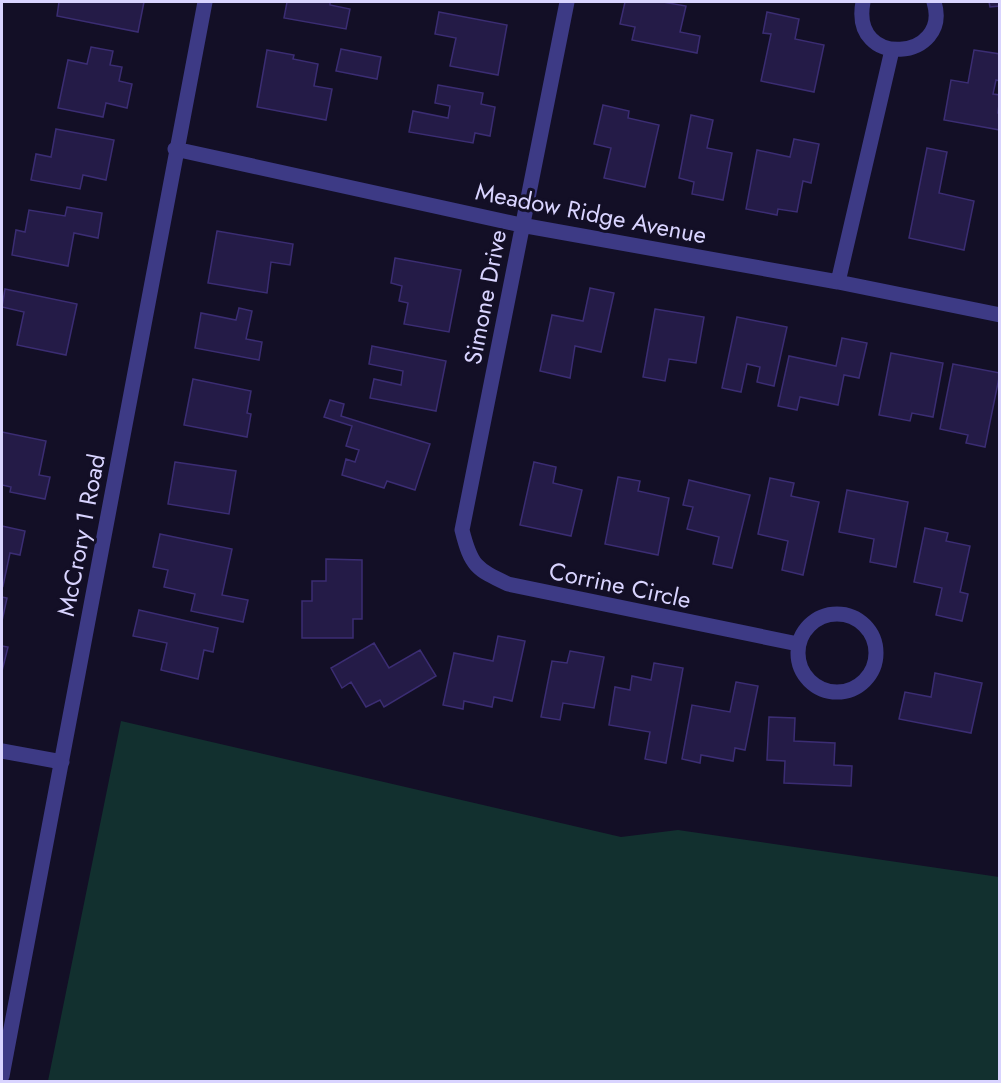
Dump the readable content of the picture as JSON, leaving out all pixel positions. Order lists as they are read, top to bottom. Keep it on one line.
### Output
{"streets":{"street":["Meadow Ridge Avenue","Simone Drive","McCrory 1 Road","Corrine Circle"]},"crossings":[["Meadow Ridge Avenue","Simone Drive"],["Meadow Ridge Avenue","McCrory 1 Road"],["Simone Drive","Corrine Circle"]]}
